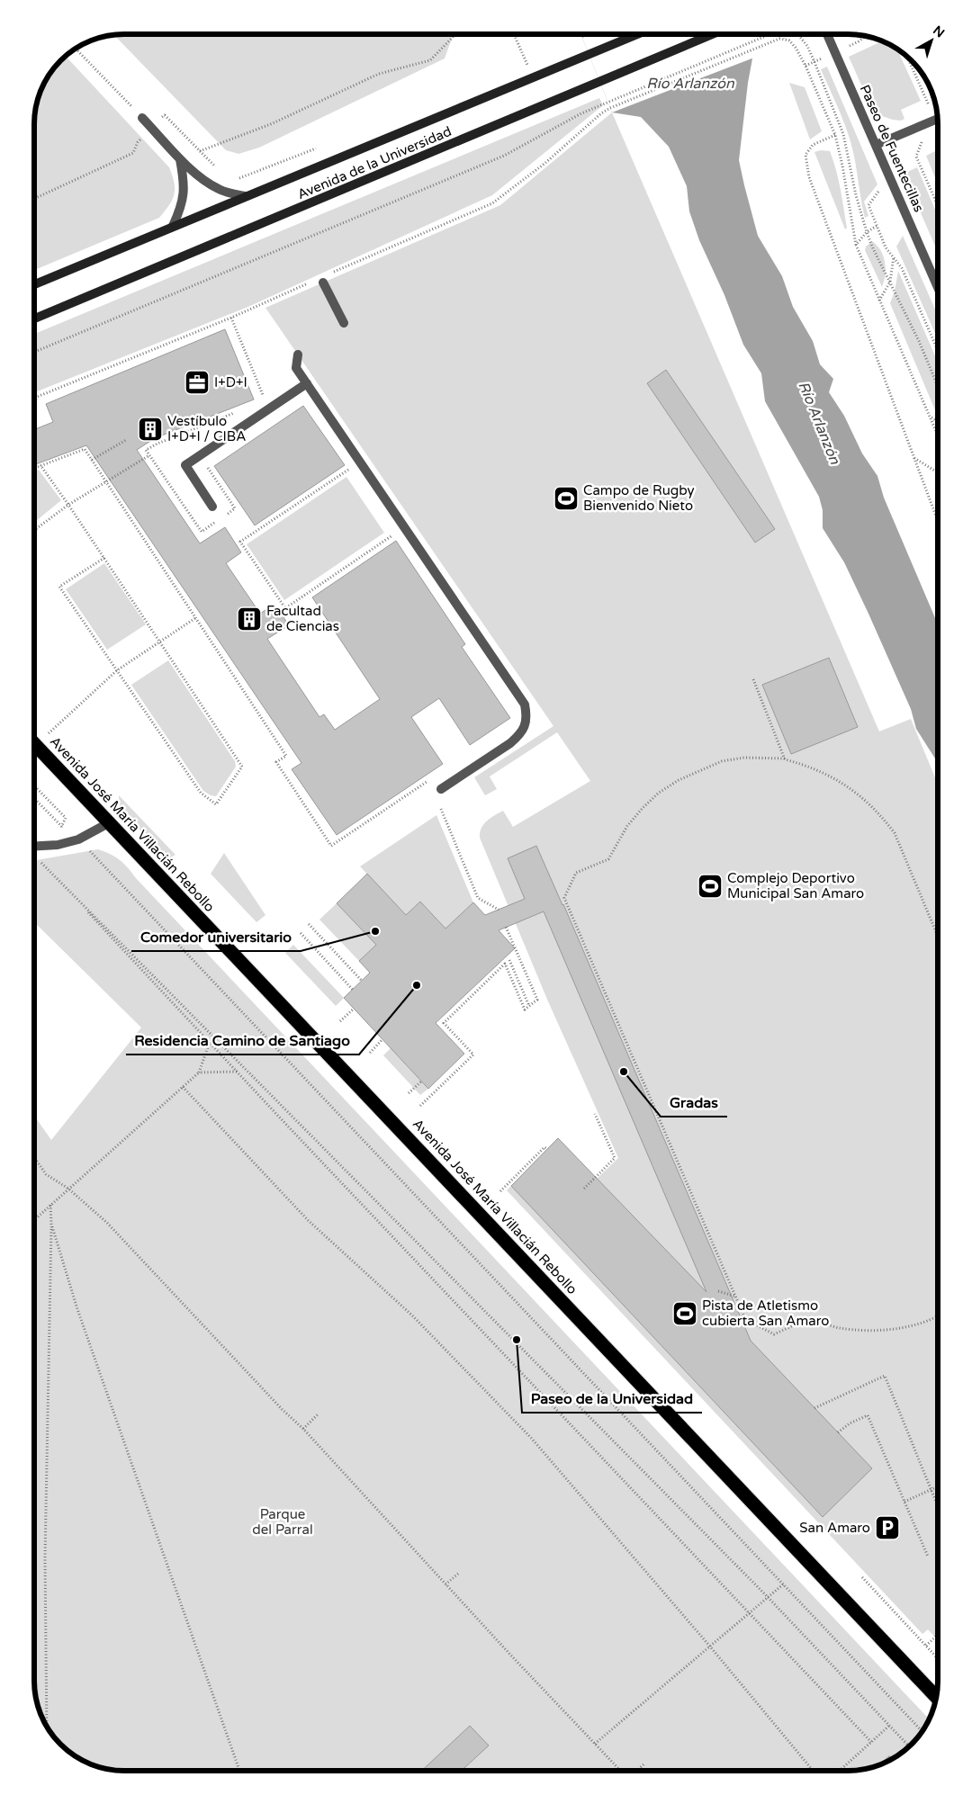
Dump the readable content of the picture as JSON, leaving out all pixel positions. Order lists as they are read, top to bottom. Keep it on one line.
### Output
{"streets":{"highway":["Avenida José María Villacián Rebollo"],"main road":["Avenida de la Universidad"],"street":["Paseo de Fuentecillas"]},"water":["Río Arlanzón"],"parks":["Parque del Parral"],"places":{"office":["I+D+I"],"building":["Vestíbulo I+D+I / CIBA","Facultad de Ciencias"],"sports":["Campo de Rugby Bienvenido Nieto","Complejo Deportivo Municipal San Amaro","Pista de Atletismo cubierta San Amaro"],"other":["Comedor universitario","Residencia Camino de Santiago","Gradas","Paseo de la Universidad"],"parking":["San Amaro"]},"north":"top right"}
